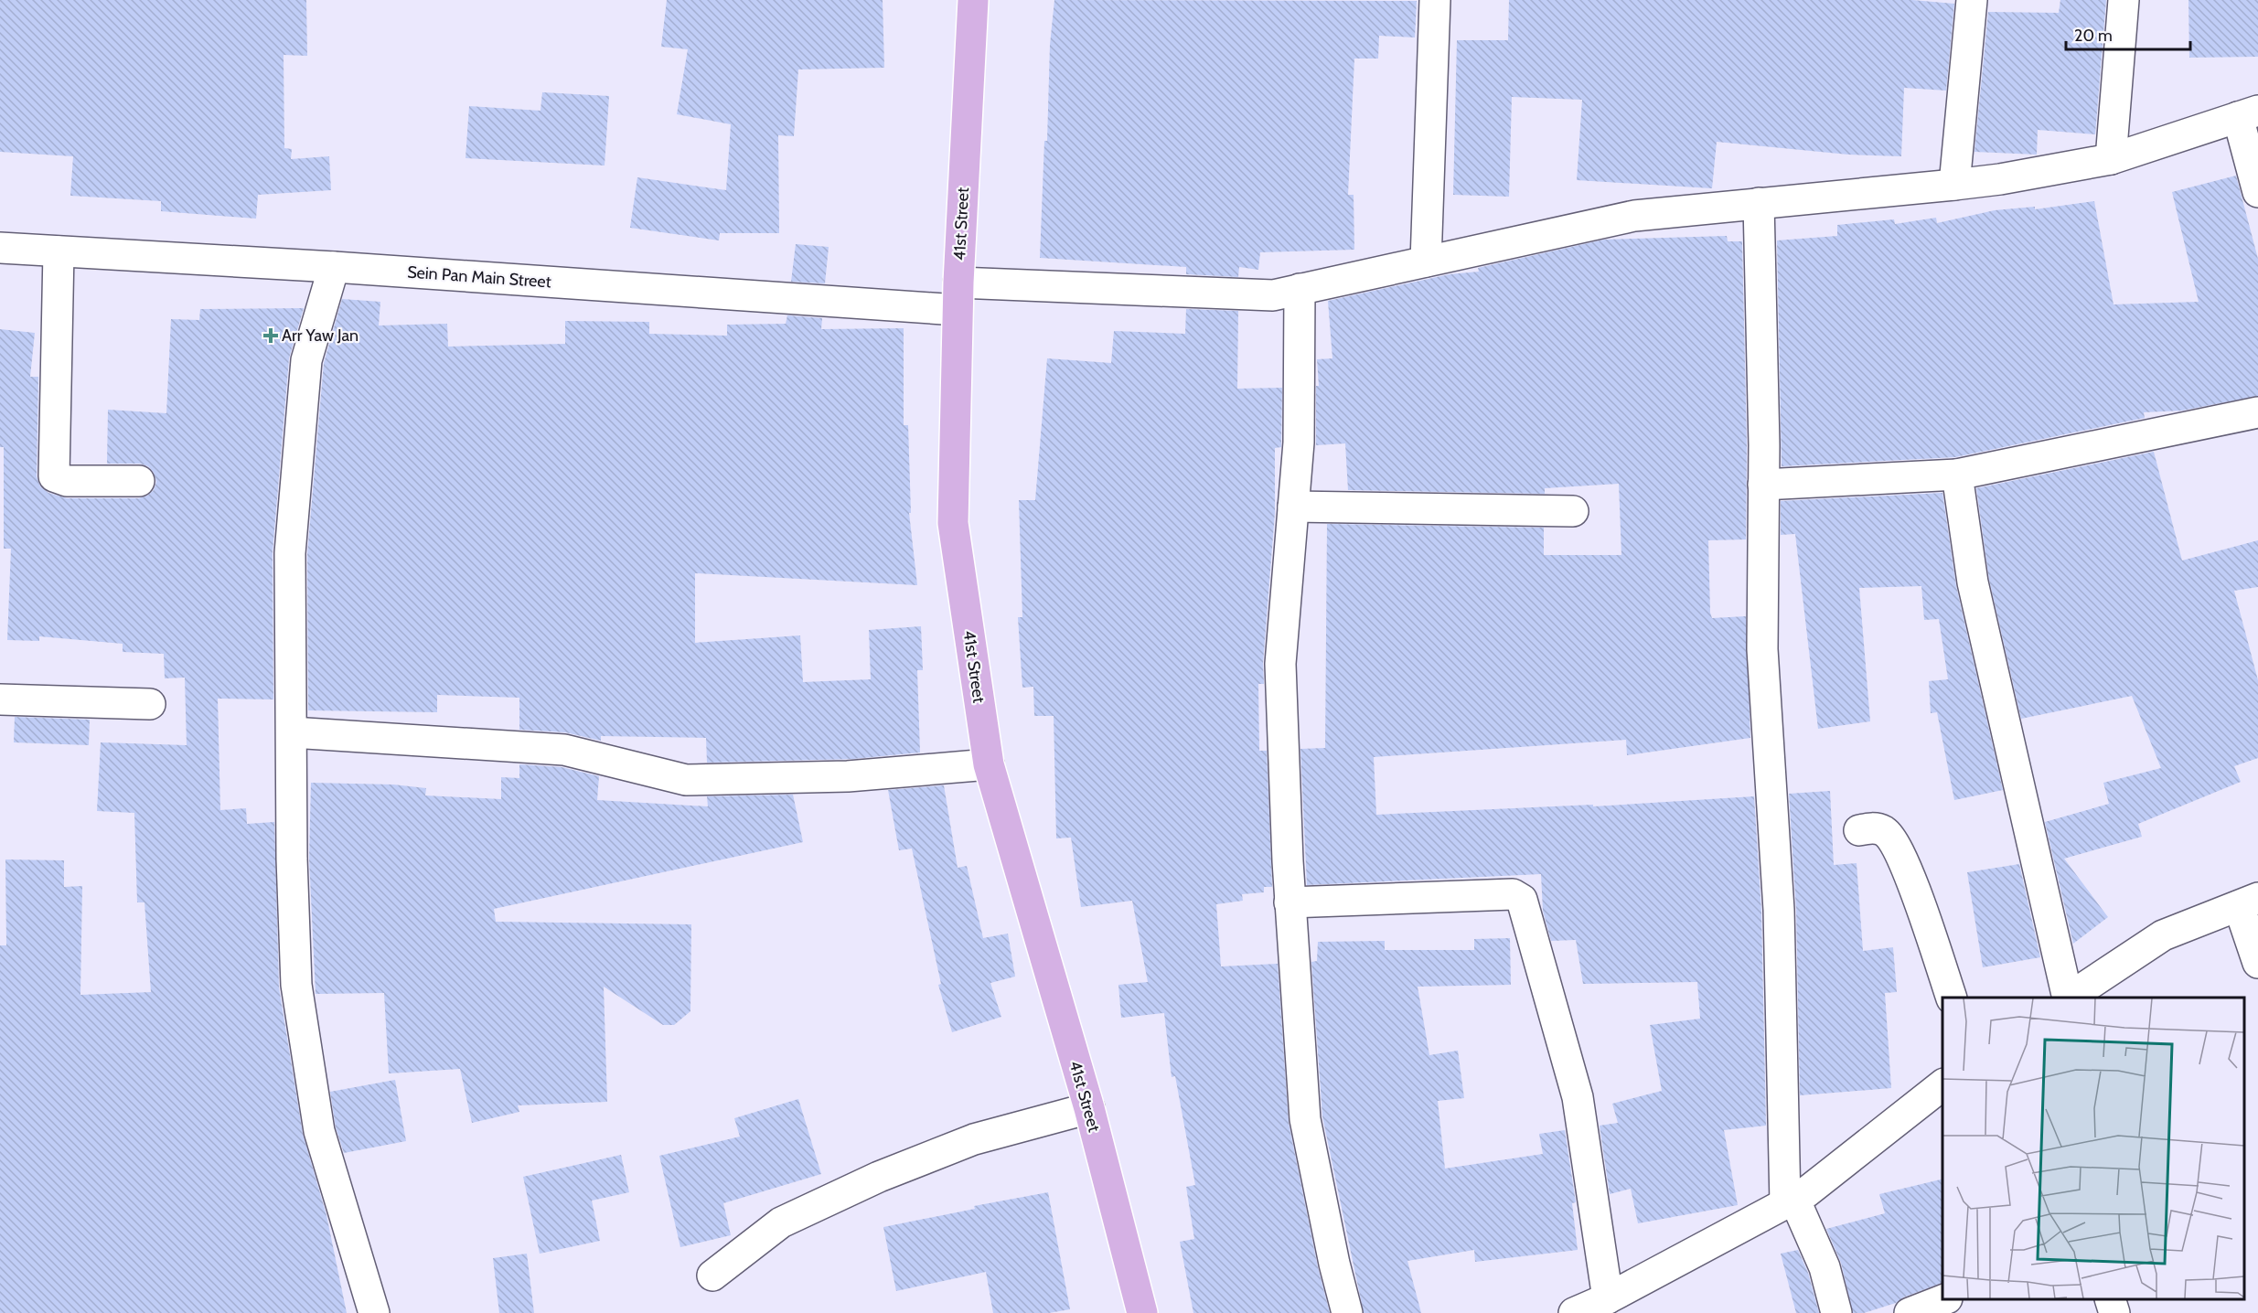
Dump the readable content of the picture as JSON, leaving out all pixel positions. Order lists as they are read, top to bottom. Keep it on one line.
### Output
{"streets":{"main road":["41st Street"],"street":["Sein Pan Main Street"]},"crossings":[["41st Street","Sein Pan Main Street"]],"places":{"health":["Arr Yaw Jan"]},"scale_bar":"20 m"}
